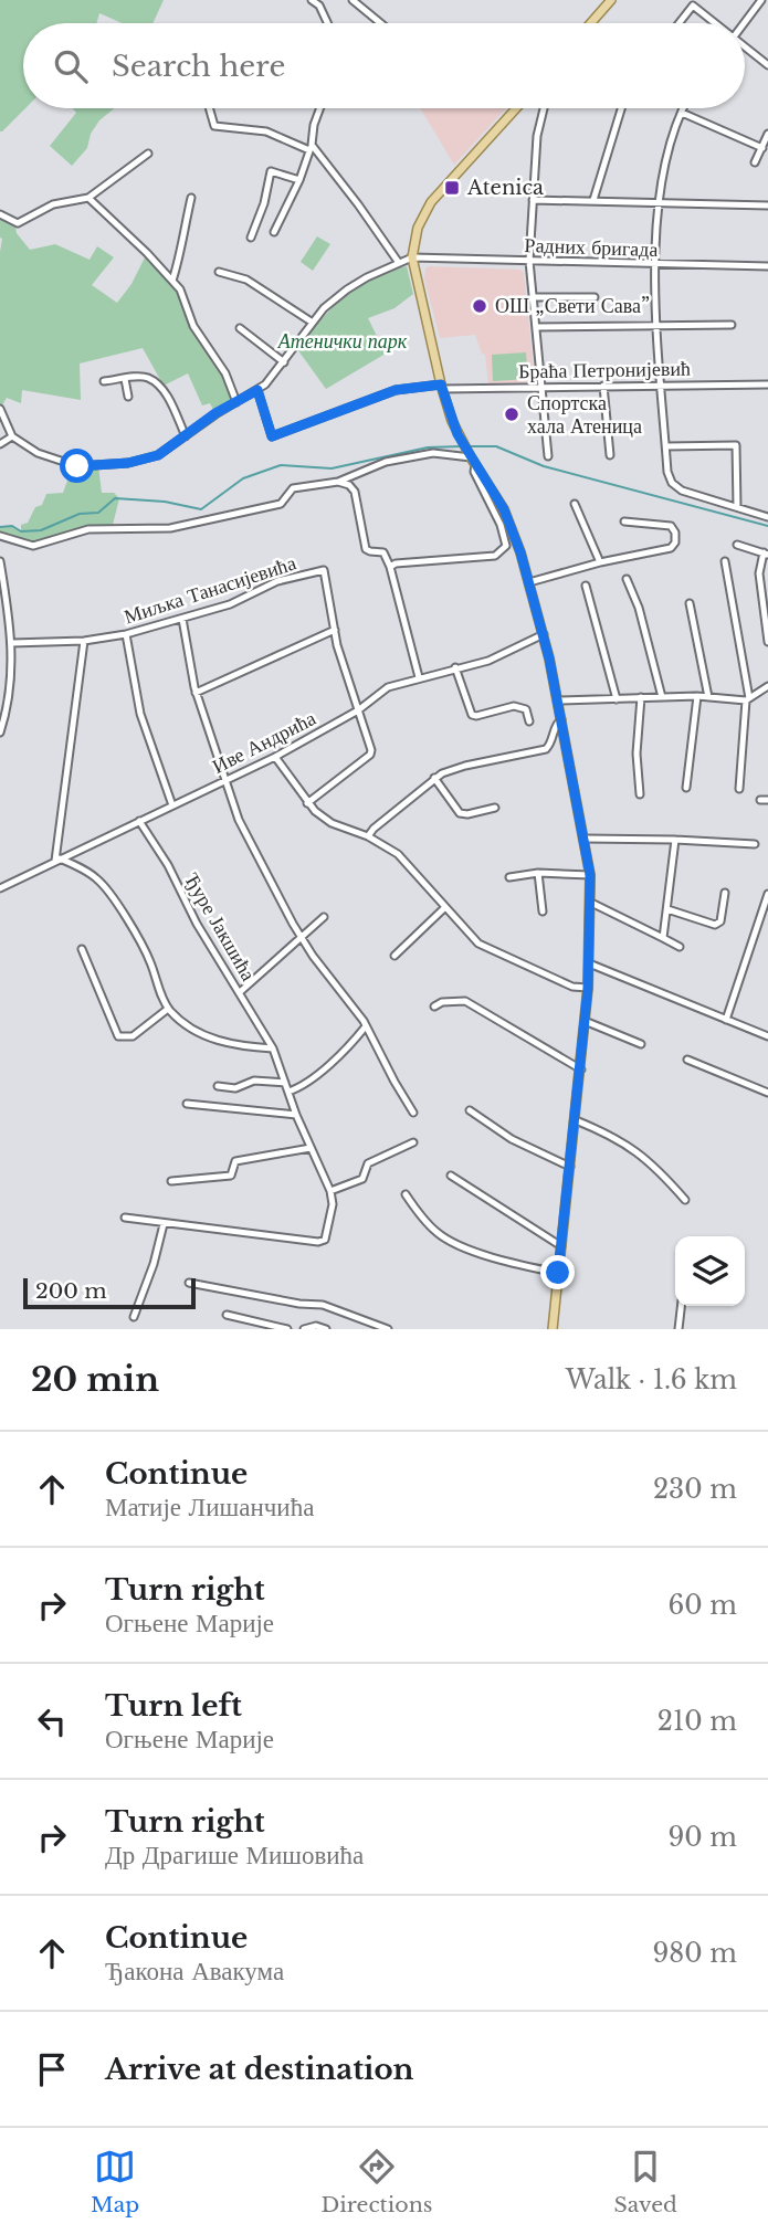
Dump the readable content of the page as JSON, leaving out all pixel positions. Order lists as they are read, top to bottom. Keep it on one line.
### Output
{"streets":{"street":["Радних бригада","Браћа Петронијевић","Миљка Танасијевића","Иве Андрића","Ђуре Јакшића"]},"crossings":[["Иве Андрића","Ђуре Јакшића"]],"parks":["Атенички парк"],"places":{"transit":["Atenica"],"other":["ОШ „Свети Сава”","Спортска хала Атеница"]},"scale_bar":"200 m","page":{"search":"Search here","scale":"200 m","heading":["20 min","Walk · 1.6 km"],"list":[["Continue","Матије Лишанчића","230 m"],["Turn right","Огњене Марије","60 m"],["Turn left","Огњене Марије","210 m"],["Turn right","Др Драгише Мишовића","90 m"],["Continue","Ђакона Авакума","980 m"],"Arrive at destination"],"nav":["Map","Directions","Saved"]}}
